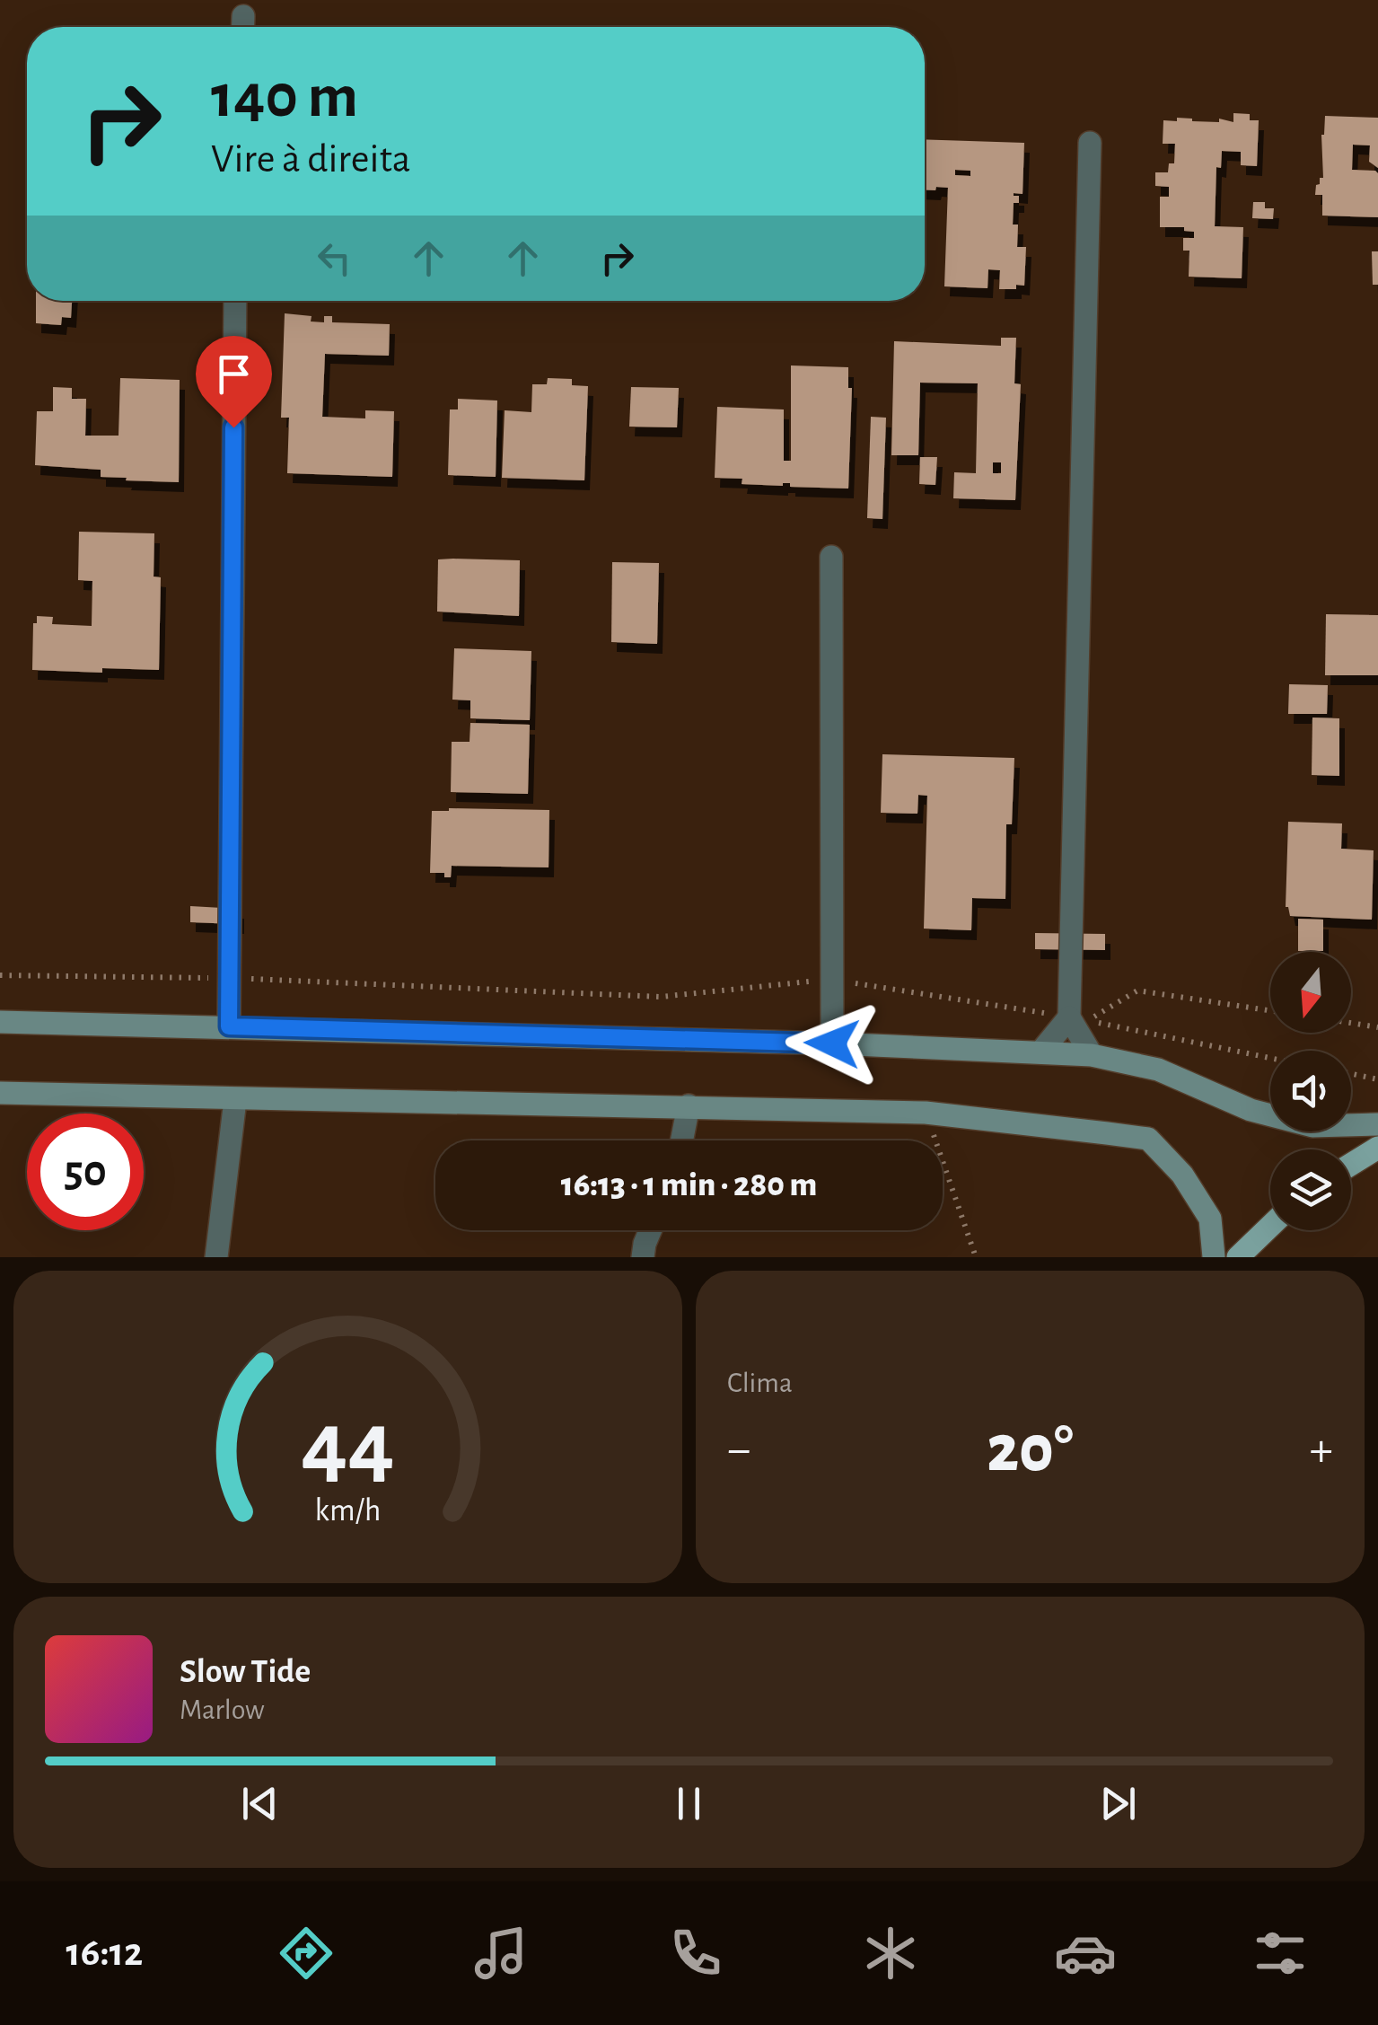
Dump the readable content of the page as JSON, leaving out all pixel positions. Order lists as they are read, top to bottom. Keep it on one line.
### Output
{"north":"bottom","page":{"turn":["140 m","Vire à direita"],"limit":"50","trip":"16:13 · 1 min · 280 m","tile":"Clima","heat":["−","20°","+"],"song":["Slow Tide","Marlow"],"tabs":"16:12","gauge":["44","km/h"]}}
